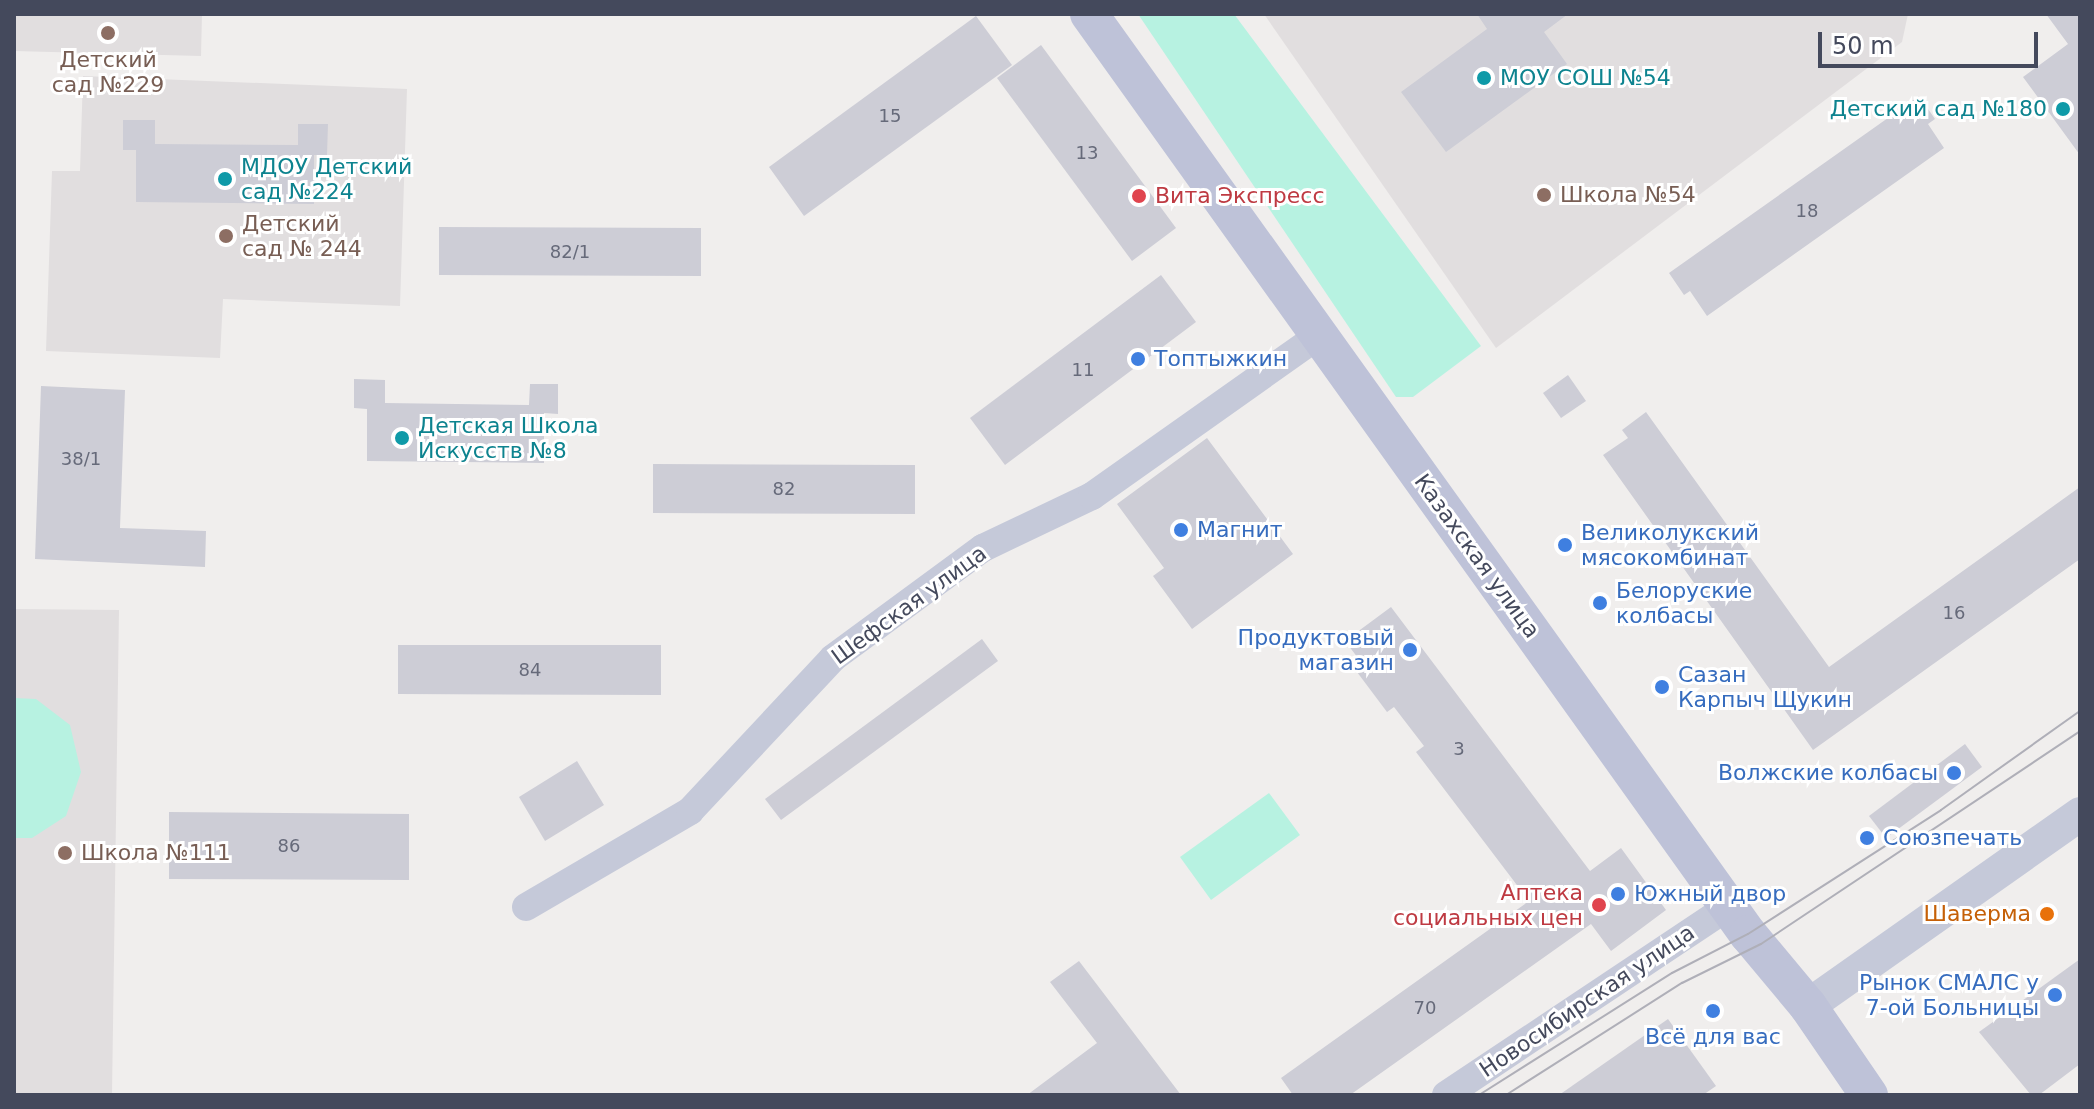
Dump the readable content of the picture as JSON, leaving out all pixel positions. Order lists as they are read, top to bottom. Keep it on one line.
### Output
{"streets":{"main road":["Казахская улица"],"street":["Шефская улица","Новосибирская улица"]},"crossings":[["Казахская улица","Шефская улица"],["Казахская улица","Новосибирская улица"]],"places":["Детский сад №229","МОУ СОШ №54","Детский сад №180","МДОУ Детский сад №224","Школа №54","Вита Экспресс","Детский сад № 244","Топтыжкин","Детская Школа Искусств №8","Магнит","Великолукский мясокомбинат","Белоруские колбасы","Продуктовый магазин","Сазан Карпыч Щукин","Волжские колбасы","Союзпечать","Школа №111","Южный двор","Аптека социальных цен","Шаверма","Рынок СМАЛС у 7-ой Больницы","Всё для вас"],"house_numbers":["15","13","18","82/1","11","38/1","82","16","84","3","86","70"],"scale_bar":"50 m"}
